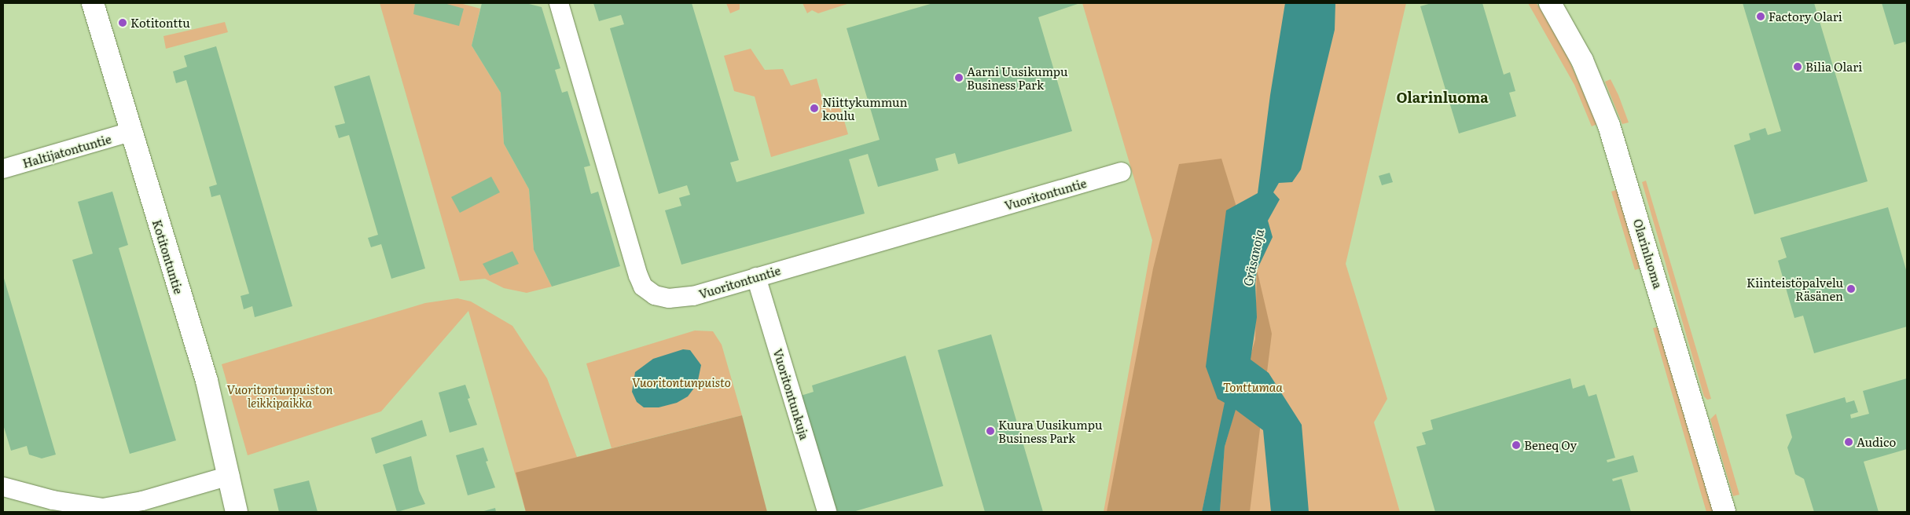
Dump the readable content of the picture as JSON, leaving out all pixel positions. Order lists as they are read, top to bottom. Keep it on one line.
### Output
{"streets":{"main road":["Olarinluoma","Kotitontuntie"],"street":["Haltijatontuntie","Vuoritontuntie","Vuoritontunkuja"]},"crossings":[["Haltijatontuntie","Kotitontuntie"],["Vuoritontuntie","Vuoritontunkuja"]],"districts":["Olarinluoma"],"water":["Gräsanoja"],"parks":["Vuoritontunpuisto","Tonttumaa","Vuoritontunpuiston leikkipaikka"],"places":["Factory Olari","Kotitonttu","Bilia Olari","Aarni Uusikumpu Business Park","Niittykummun koulu","Kiinteistöpalvelu Räsänen","Kuura Uusikumpu Business Park","Audico","Beneq Oy"]}
